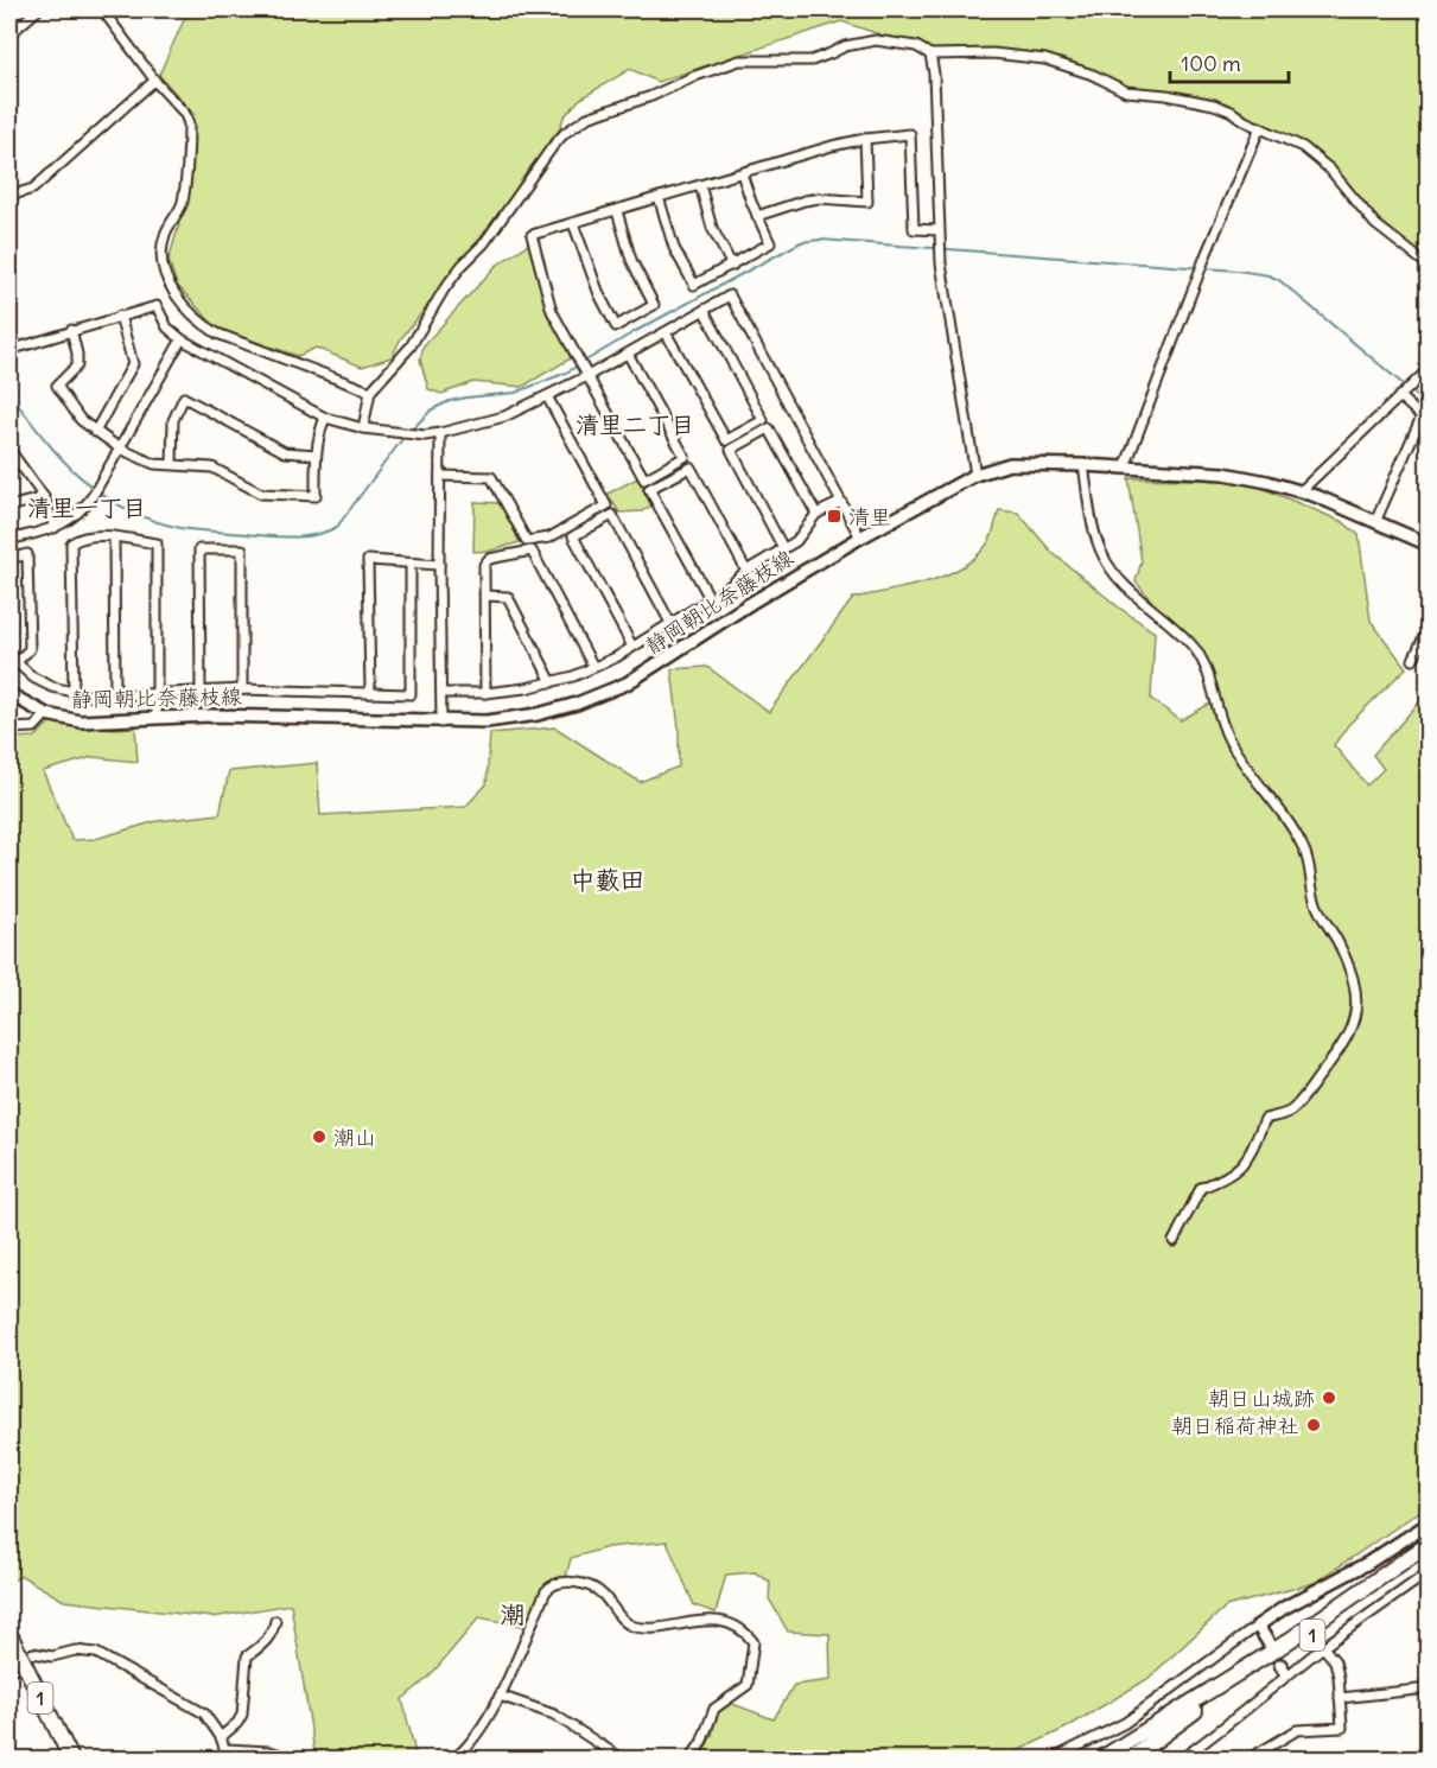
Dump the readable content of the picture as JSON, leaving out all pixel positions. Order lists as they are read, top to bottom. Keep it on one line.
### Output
{"streets":{"highway":["1"],"main road":["静岡朝比奈藤枝線"]},"districts":["清里二丁目","清里一丁目","中藪田","潮"],"places":{"transit":["清里"],"other":["潮山","朝日山城跡","朝日稲荷神社"]},"scale_bar":"100 m"}
